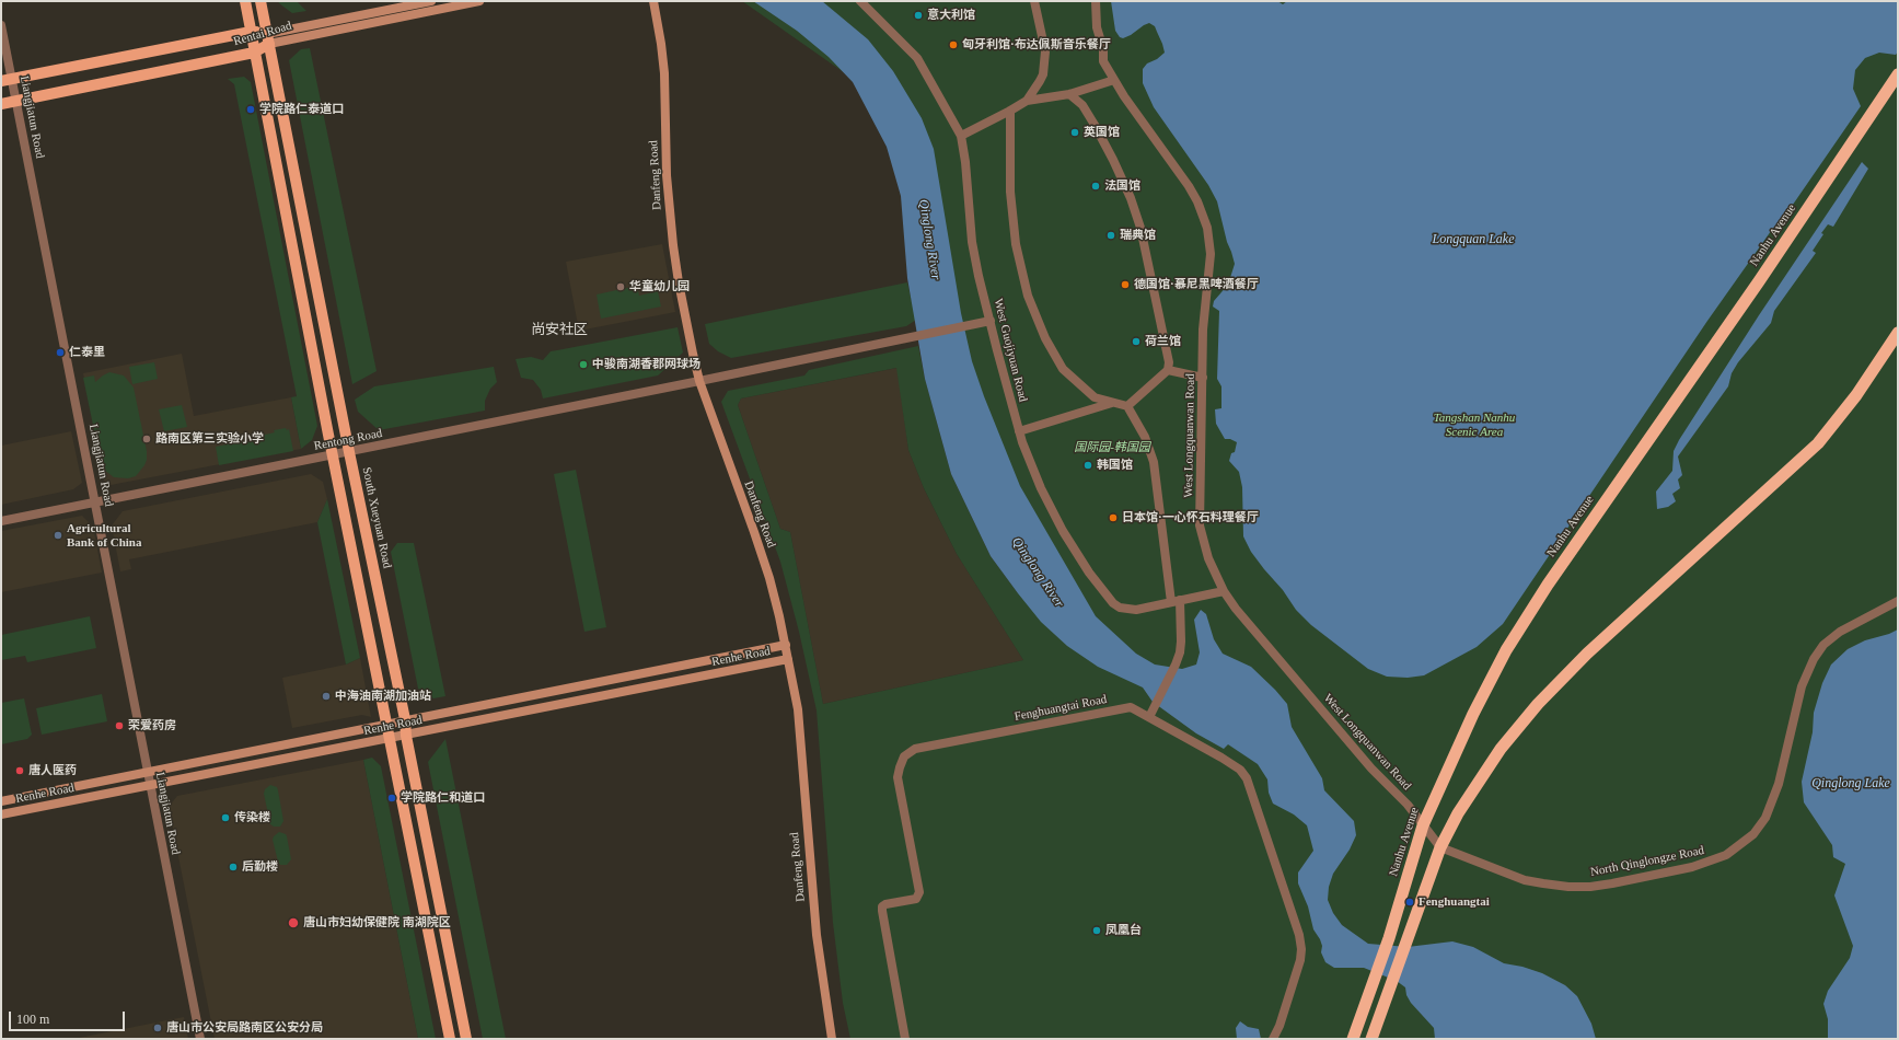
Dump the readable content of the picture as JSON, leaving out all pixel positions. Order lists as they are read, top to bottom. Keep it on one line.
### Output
{"streets":{"highway":["Nanhu Avenue"],"main road":["Rentai Road","Danfeng Road","South Xueyuan Road","Renhe Road"],"street":["Liangjiatun Road","West Guojiyuan Road","West Longquanwan Road","Rentong Road","Fenghuangtai Road","North Qinglongze Road"]},"crossings":[["Rentai Road","Liangjiatun Road"],["Rentai Road","South Xueyuan Road"],["Liangjiatun Road","Rentong Road"],["Liangjiatun Road","Renhe Road"],["Danfeng Road","Rentong Road"],["Danfeng Road","Renhe Road"],["Nanhu Avenue","West Longquanwan Road"],["West Guojiyuan Road","West Longquanwan Road"],["West Guojiyuan Road","Rentong Road"],["Rentong Road","South Xueyuan Road"],["South Xueyuan Road","Renhe Road"]],"districts":["尚安社区"],"water":["Qinglong River","Longquan Lake","Qinglong Lake"],"parks":["Tangshan Nanhu Scenic Area","国际园-韩国园"],"places":["意大利馆","匈牙利馆·布达佩斯音乐餐厅","学院路仁泰道口","英国馆","法国馆","瑞典馆","德国馆·慕尼黑啤酒餐厅","华童幼儿园","荷兰馆","仁泰里","中骏南湖香郡网球场","路南区第三实验小学","韩国馆","日本馆·一心怀石料理餐厅","Agricultural Bank of China","中海油南湖加油站","荣爱药房","唐人医药","学院路仁和道口","传染楼","后勤楼","Fenghuangtai","唐山市妇幼保健院 南湖院区","凤凰台","唐山市公安局路南区公安分局"],"scale_bar":"100 m"}
